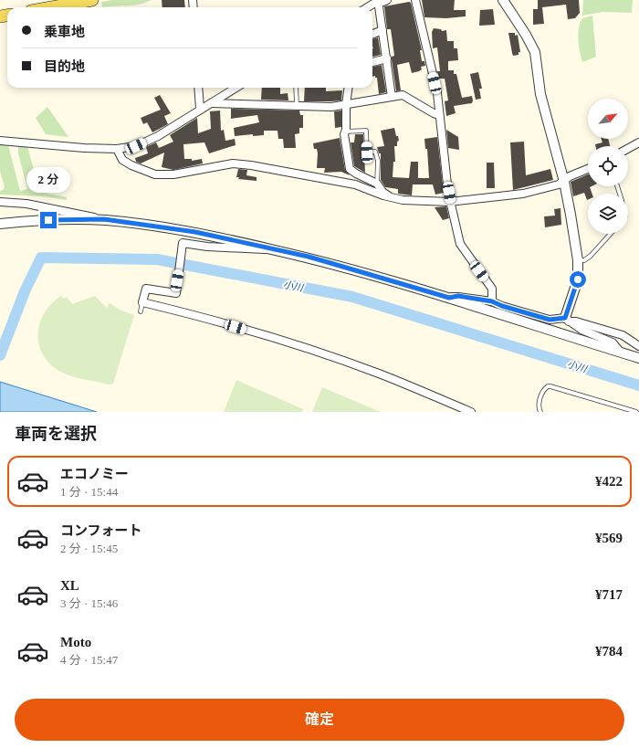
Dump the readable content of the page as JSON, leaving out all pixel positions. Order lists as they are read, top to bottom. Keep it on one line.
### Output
{"water":["小川"],"north":"top right","page":{"banner":["乗車地","目的地"],"bubble":"2 分","heading":"車両を選択","list":[{"name":"エコノミー","note":"1 分 · 15:44","value":"¥422"},{"name":"コンフォート","note":"2 分 · 15:45","value":"¥569"},{"name":"XL","note":"3 分 · 15:46","value":"¥717"},{"name":"Moto","note":"4 分 · 15:47","value":"¥784"}],"buttons":"確定"}}
